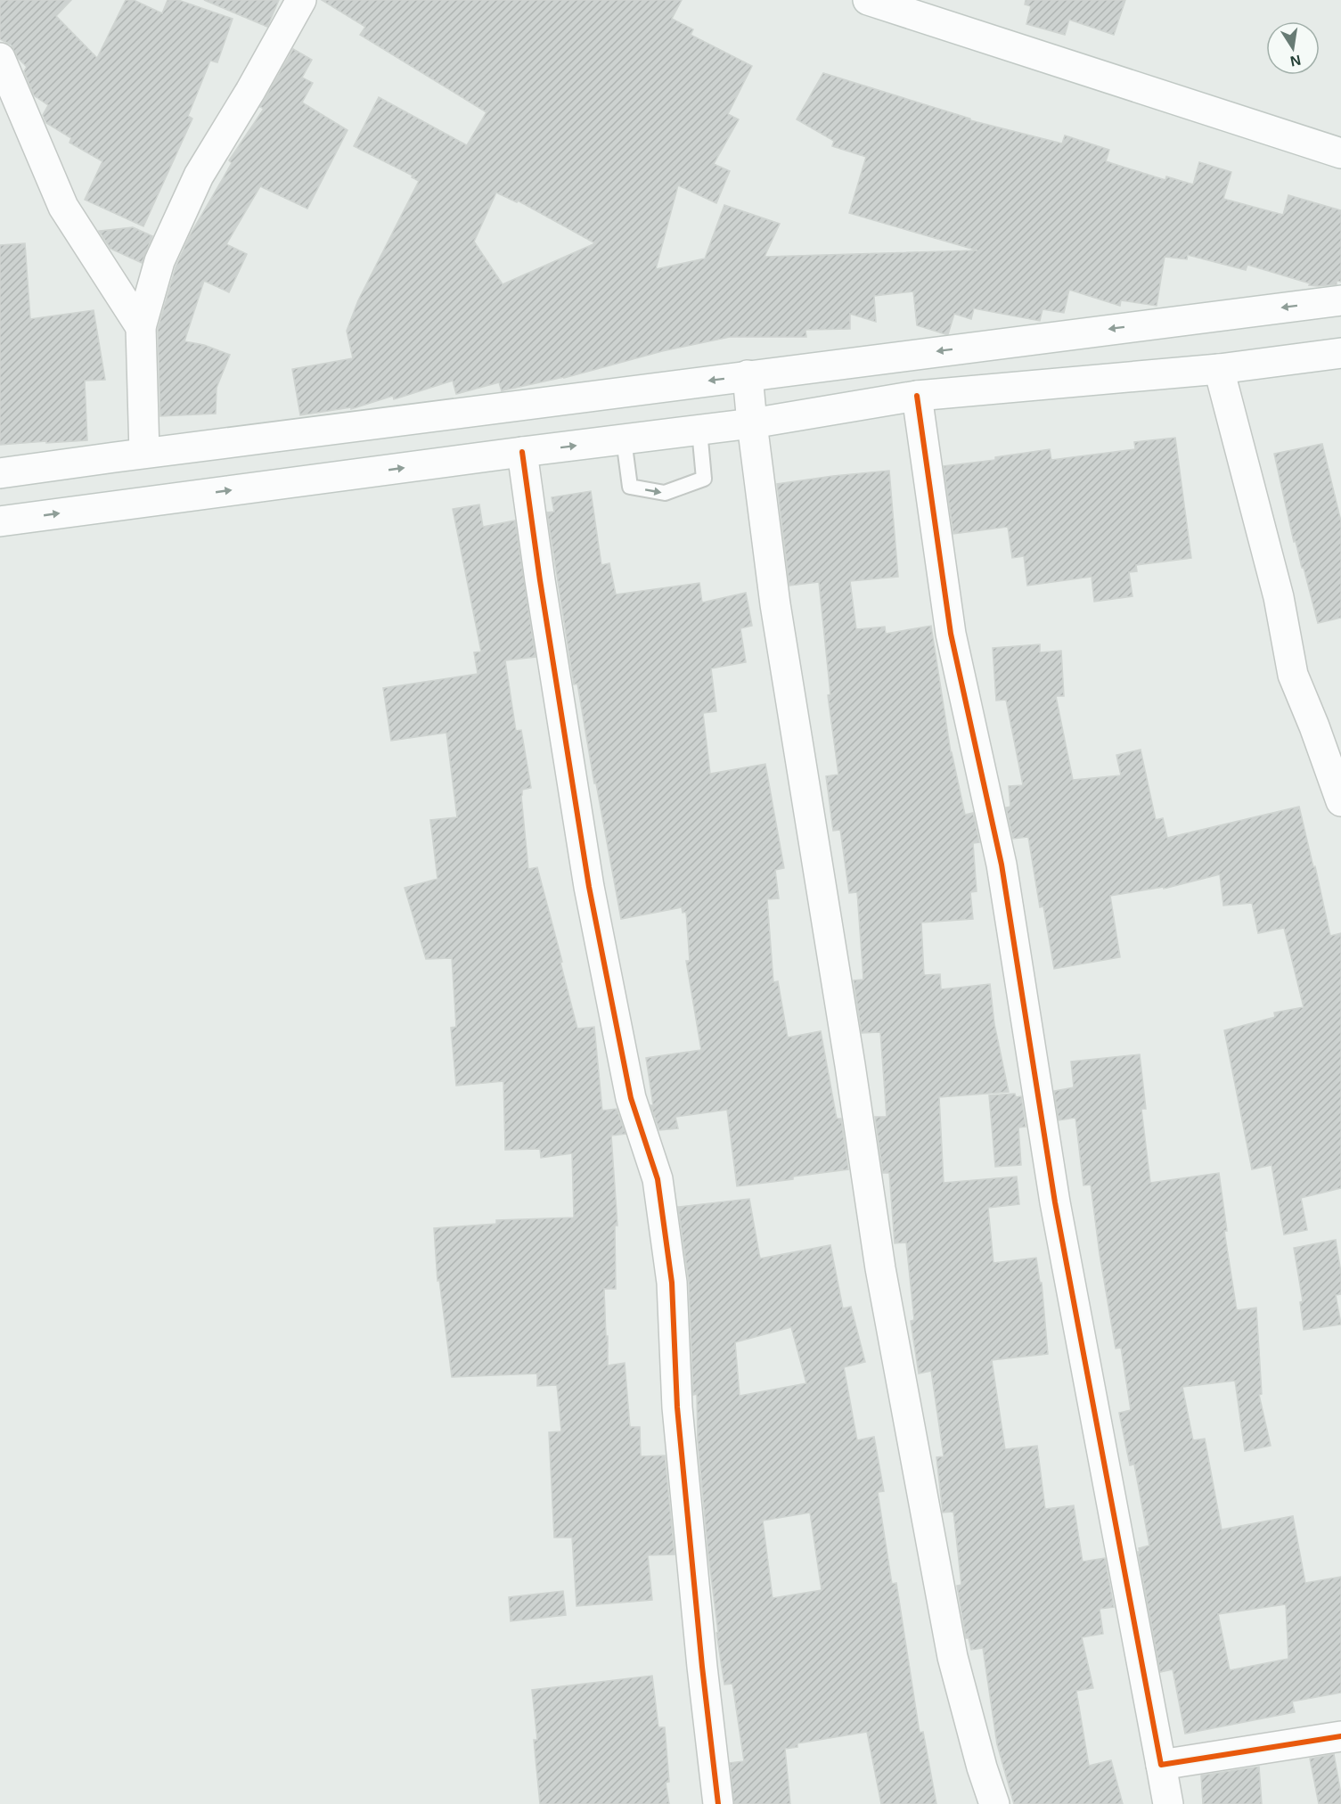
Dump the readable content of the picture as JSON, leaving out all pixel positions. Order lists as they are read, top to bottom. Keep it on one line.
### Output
{"north":"bottom"}
